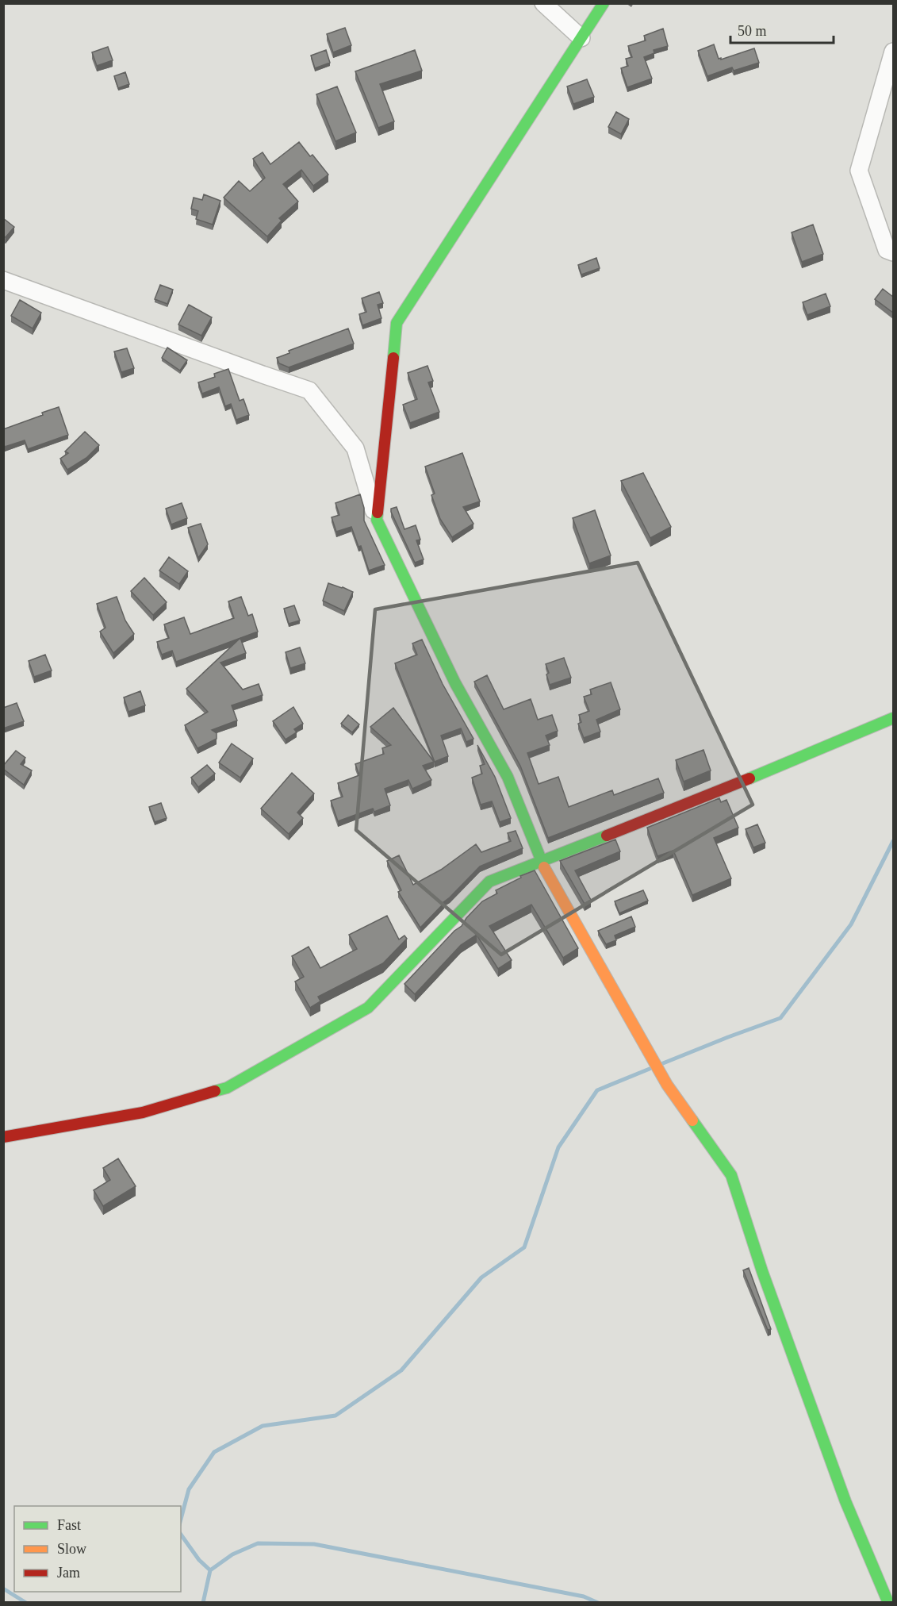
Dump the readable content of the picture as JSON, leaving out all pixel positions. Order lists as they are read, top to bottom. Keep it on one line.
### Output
{"legend":["Fast","Slow","Jam"],"scale_bar":"50 m"}
